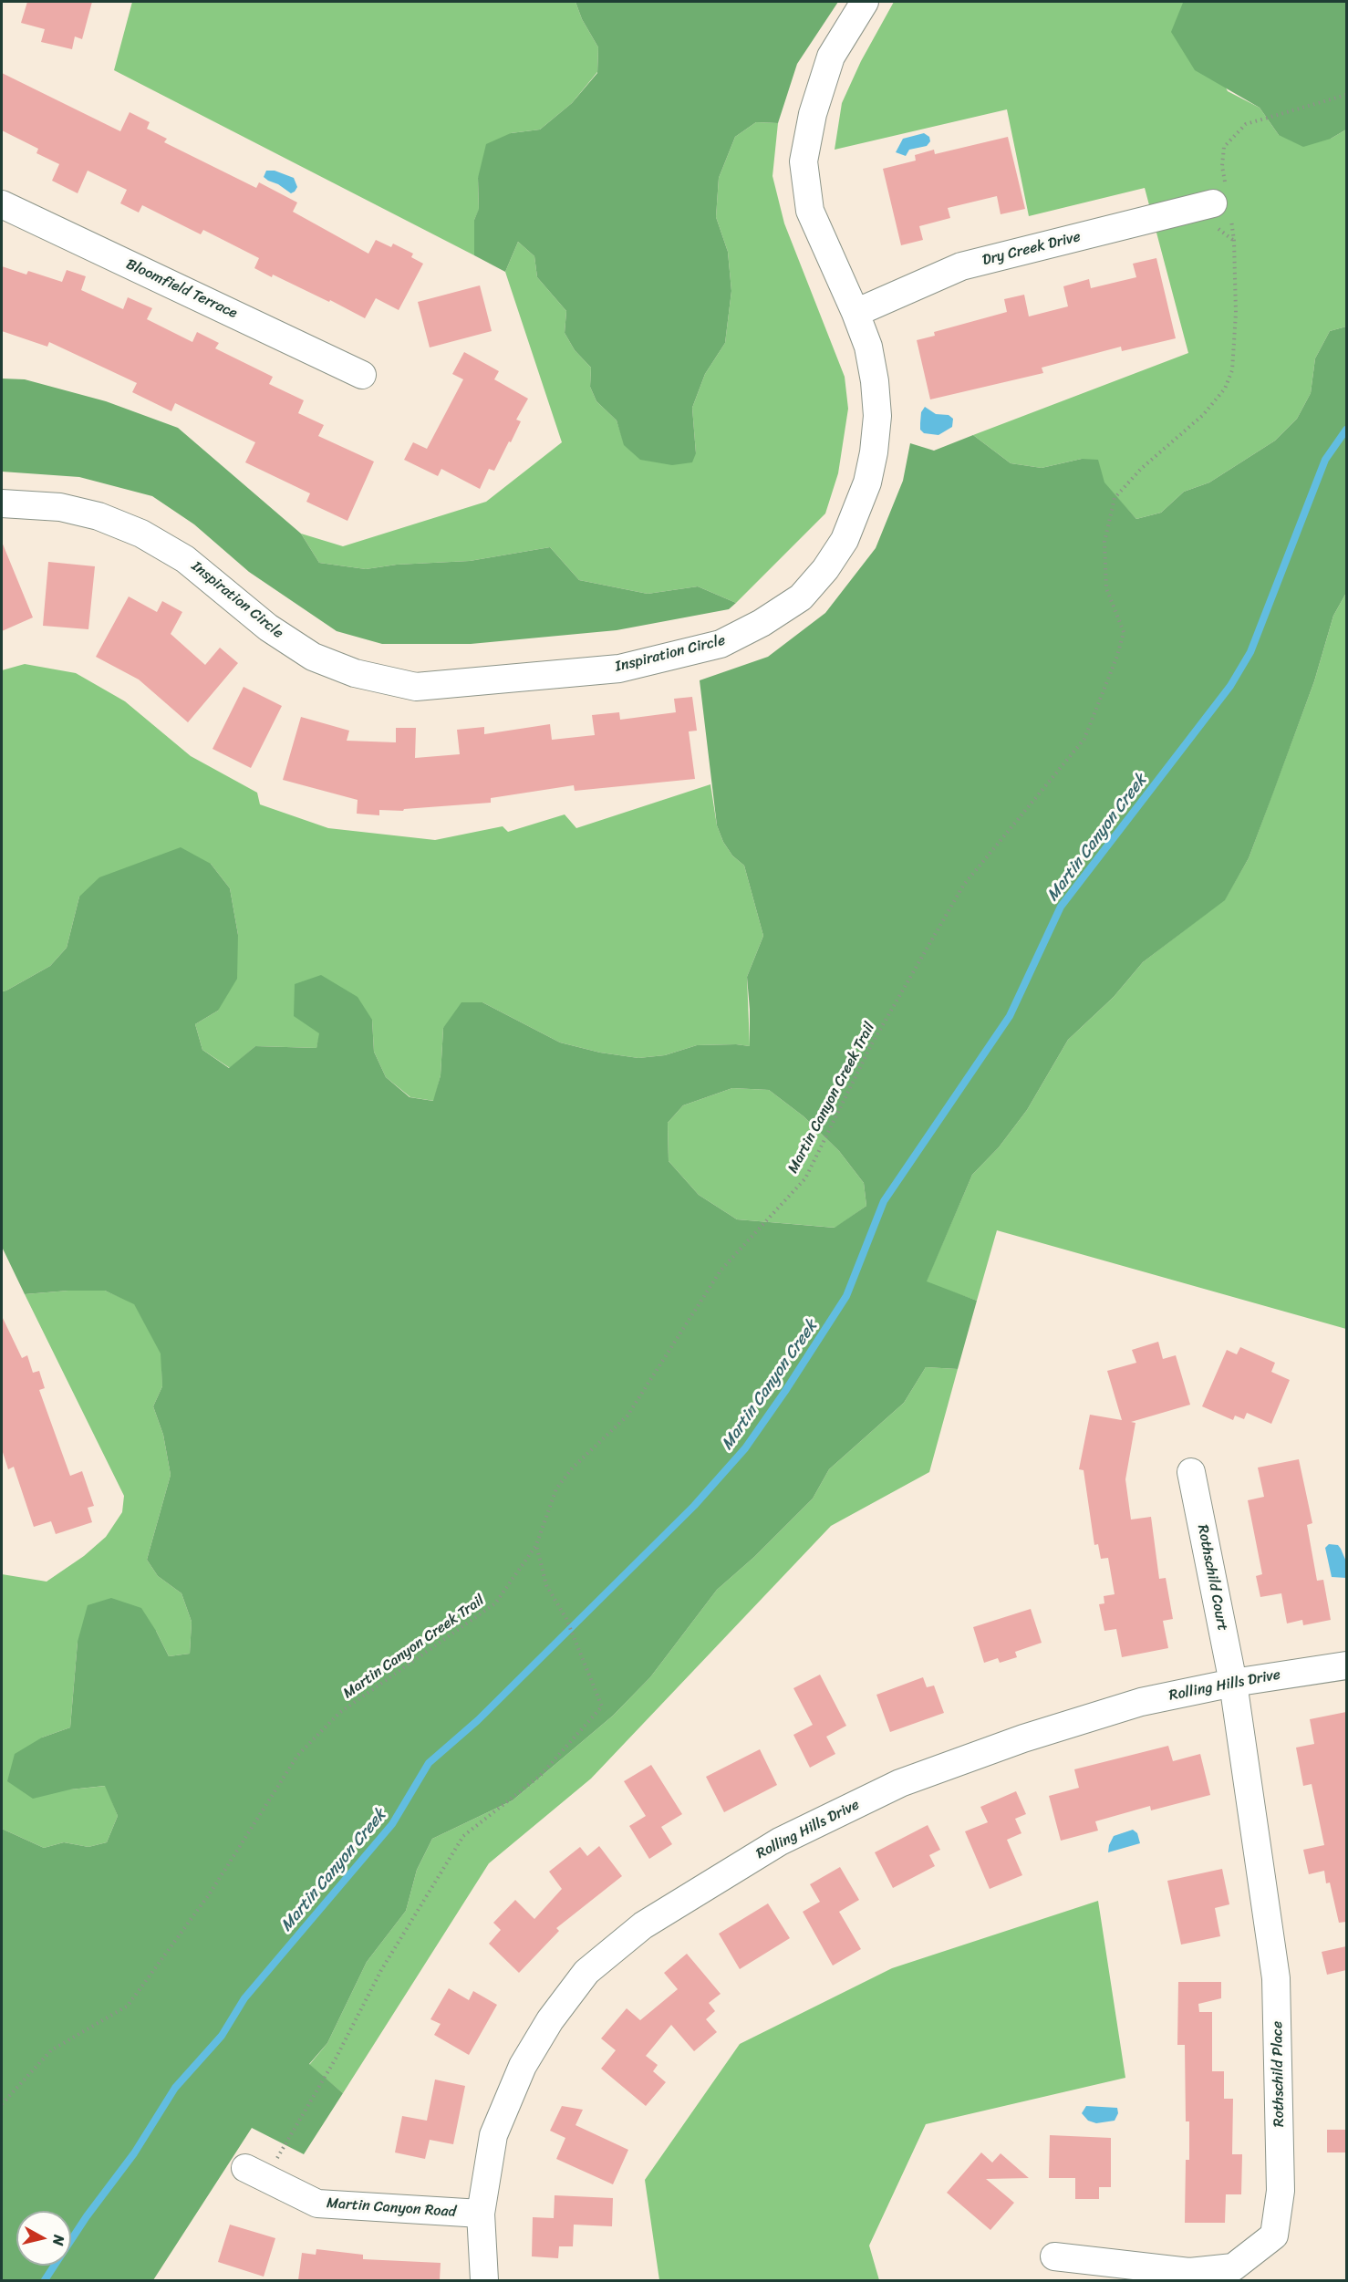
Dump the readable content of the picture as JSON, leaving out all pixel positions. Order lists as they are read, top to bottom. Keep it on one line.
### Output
{"streets":{"street":["Dry Creek Drive","Bloomfield Terrace","Inspiration Circle","Rothschild Court","Rolling Hills Drive","Rothschild Place","Martin Canyon Road"],"path":["Martin Canyon Creek Trail"]},"crossings":[["Dry Creek Drive","Inspiration Circle"],["Dry Creek Drive","Martin Canyon Creek Trail"],["Rothschild Court","Rolling Hills Drive"],["Rothschild Court","Rothschild Place"],["Rolling Hills Drive","Rothschild Place"],["Rolling Hills Drive","Martin Canyon Road"]],"water":["Martin Canyon Creek"],"north":"right"}
